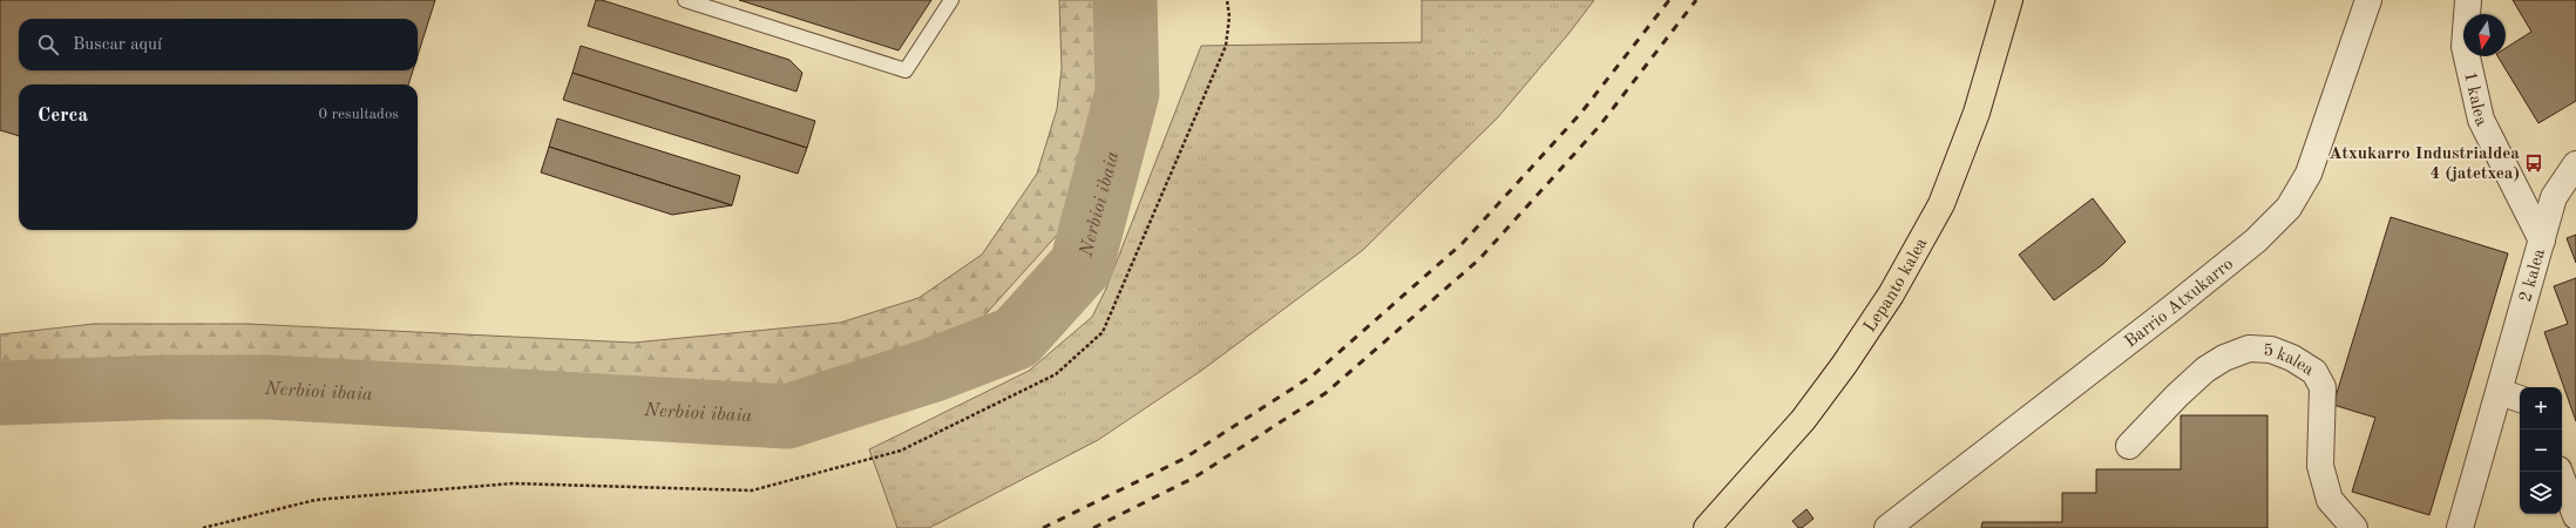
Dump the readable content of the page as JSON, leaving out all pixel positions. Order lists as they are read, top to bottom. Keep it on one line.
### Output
{"streets":{"main road":["Lepanto kalea"],"street":["1 kalea","2 kalea","Barrio Atxukarro","5 kalea"]},"crossings":[["1 kalea","2 kalea"]],"water":["Nerbioi ibaia"],"places":{"bus stop":["Atxukarro Industrialdea 4 (jatetxea)"]},"north":"bottom","page":{"search":"Buscar aquí","heading":["Cerca","0 resultados"],"map_buttons":["+","−"]}}
